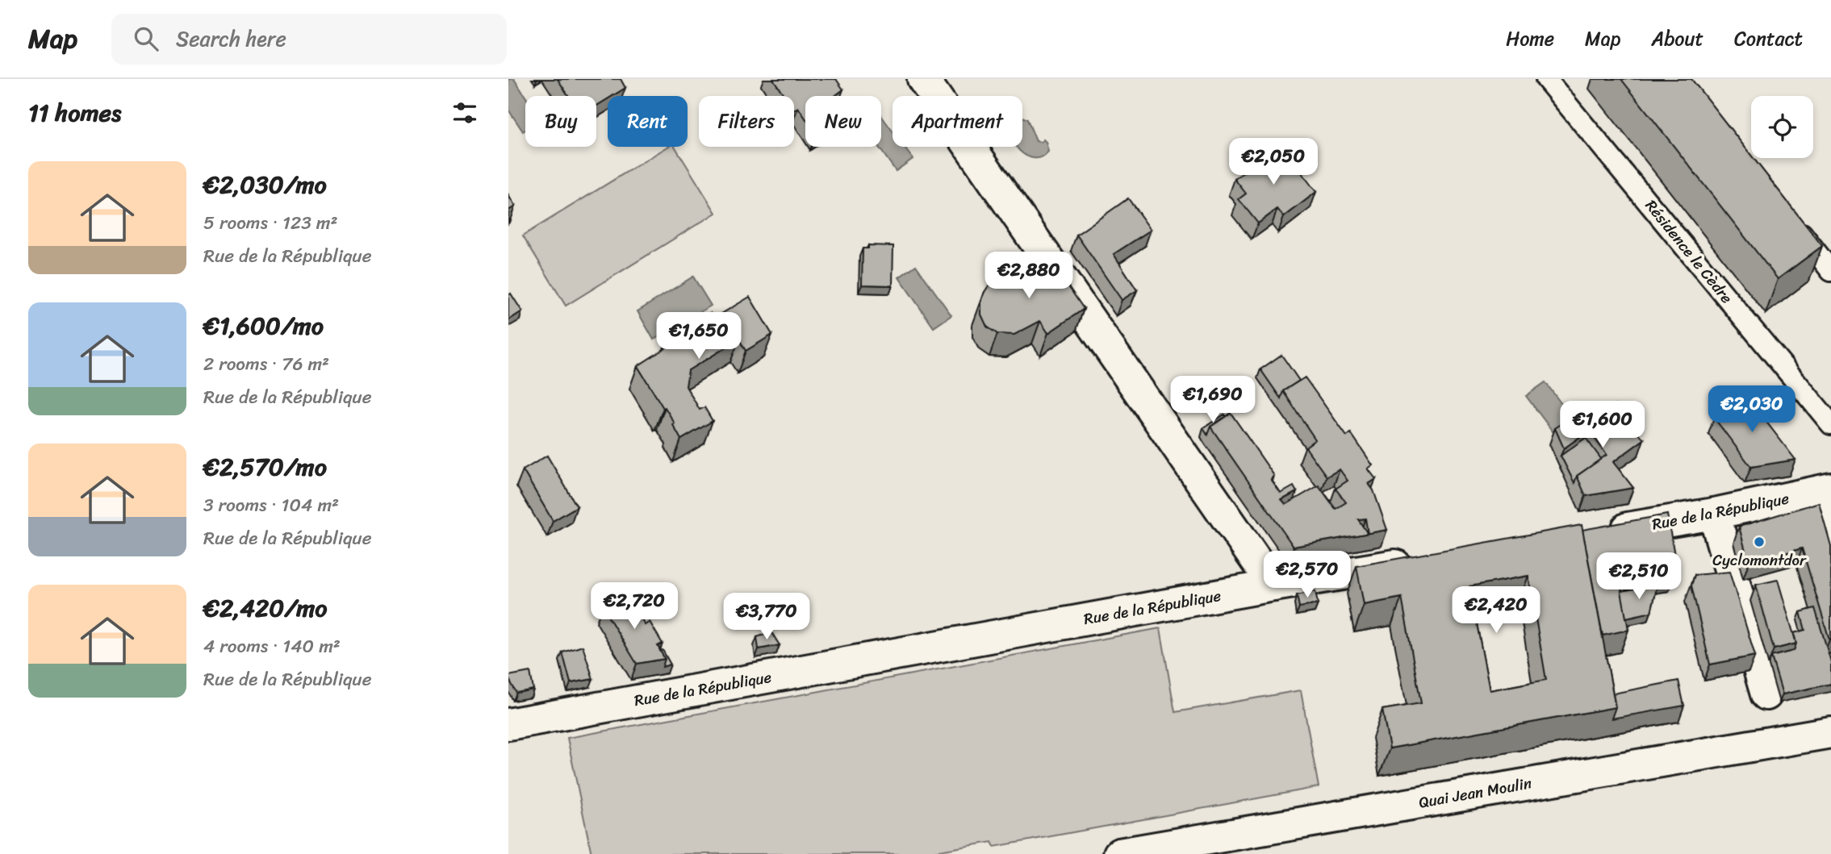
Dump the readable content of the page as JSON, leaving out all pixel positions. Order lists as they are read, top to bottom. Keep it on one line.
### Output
{"streets":{"street":["Rue de la République","Quai Jean Moulin"],"lane":["Résidence le Cèdre"]},"places":["Cyclomontdor"],"page":{"header":"Map","search":"Search here","nav":["Home","Map","About","Contact"],"heading":"11 homes","chip":["Buy","Rent","Filters","New","Apartment"],"price":["€2,050","€2,880","€1,650","€1,690","€2,030","€1,600","€2,570","€2,510","€2,720","€2,420","€3,770"],"list":[{"name":"€2,030/mo","note":"5 rooms · 123 m² · Rue de la République"},{"name":"€1,600/mo","note":"2 rooms · 76 m² · Rue de la République"},{"name":"€2,570/mo","note":"3 rooms · 104 m² · Rue de la République"},{"name":"€2,420/mo","note":"4 rooms · 140 m² · Rue de la République"}]}}
